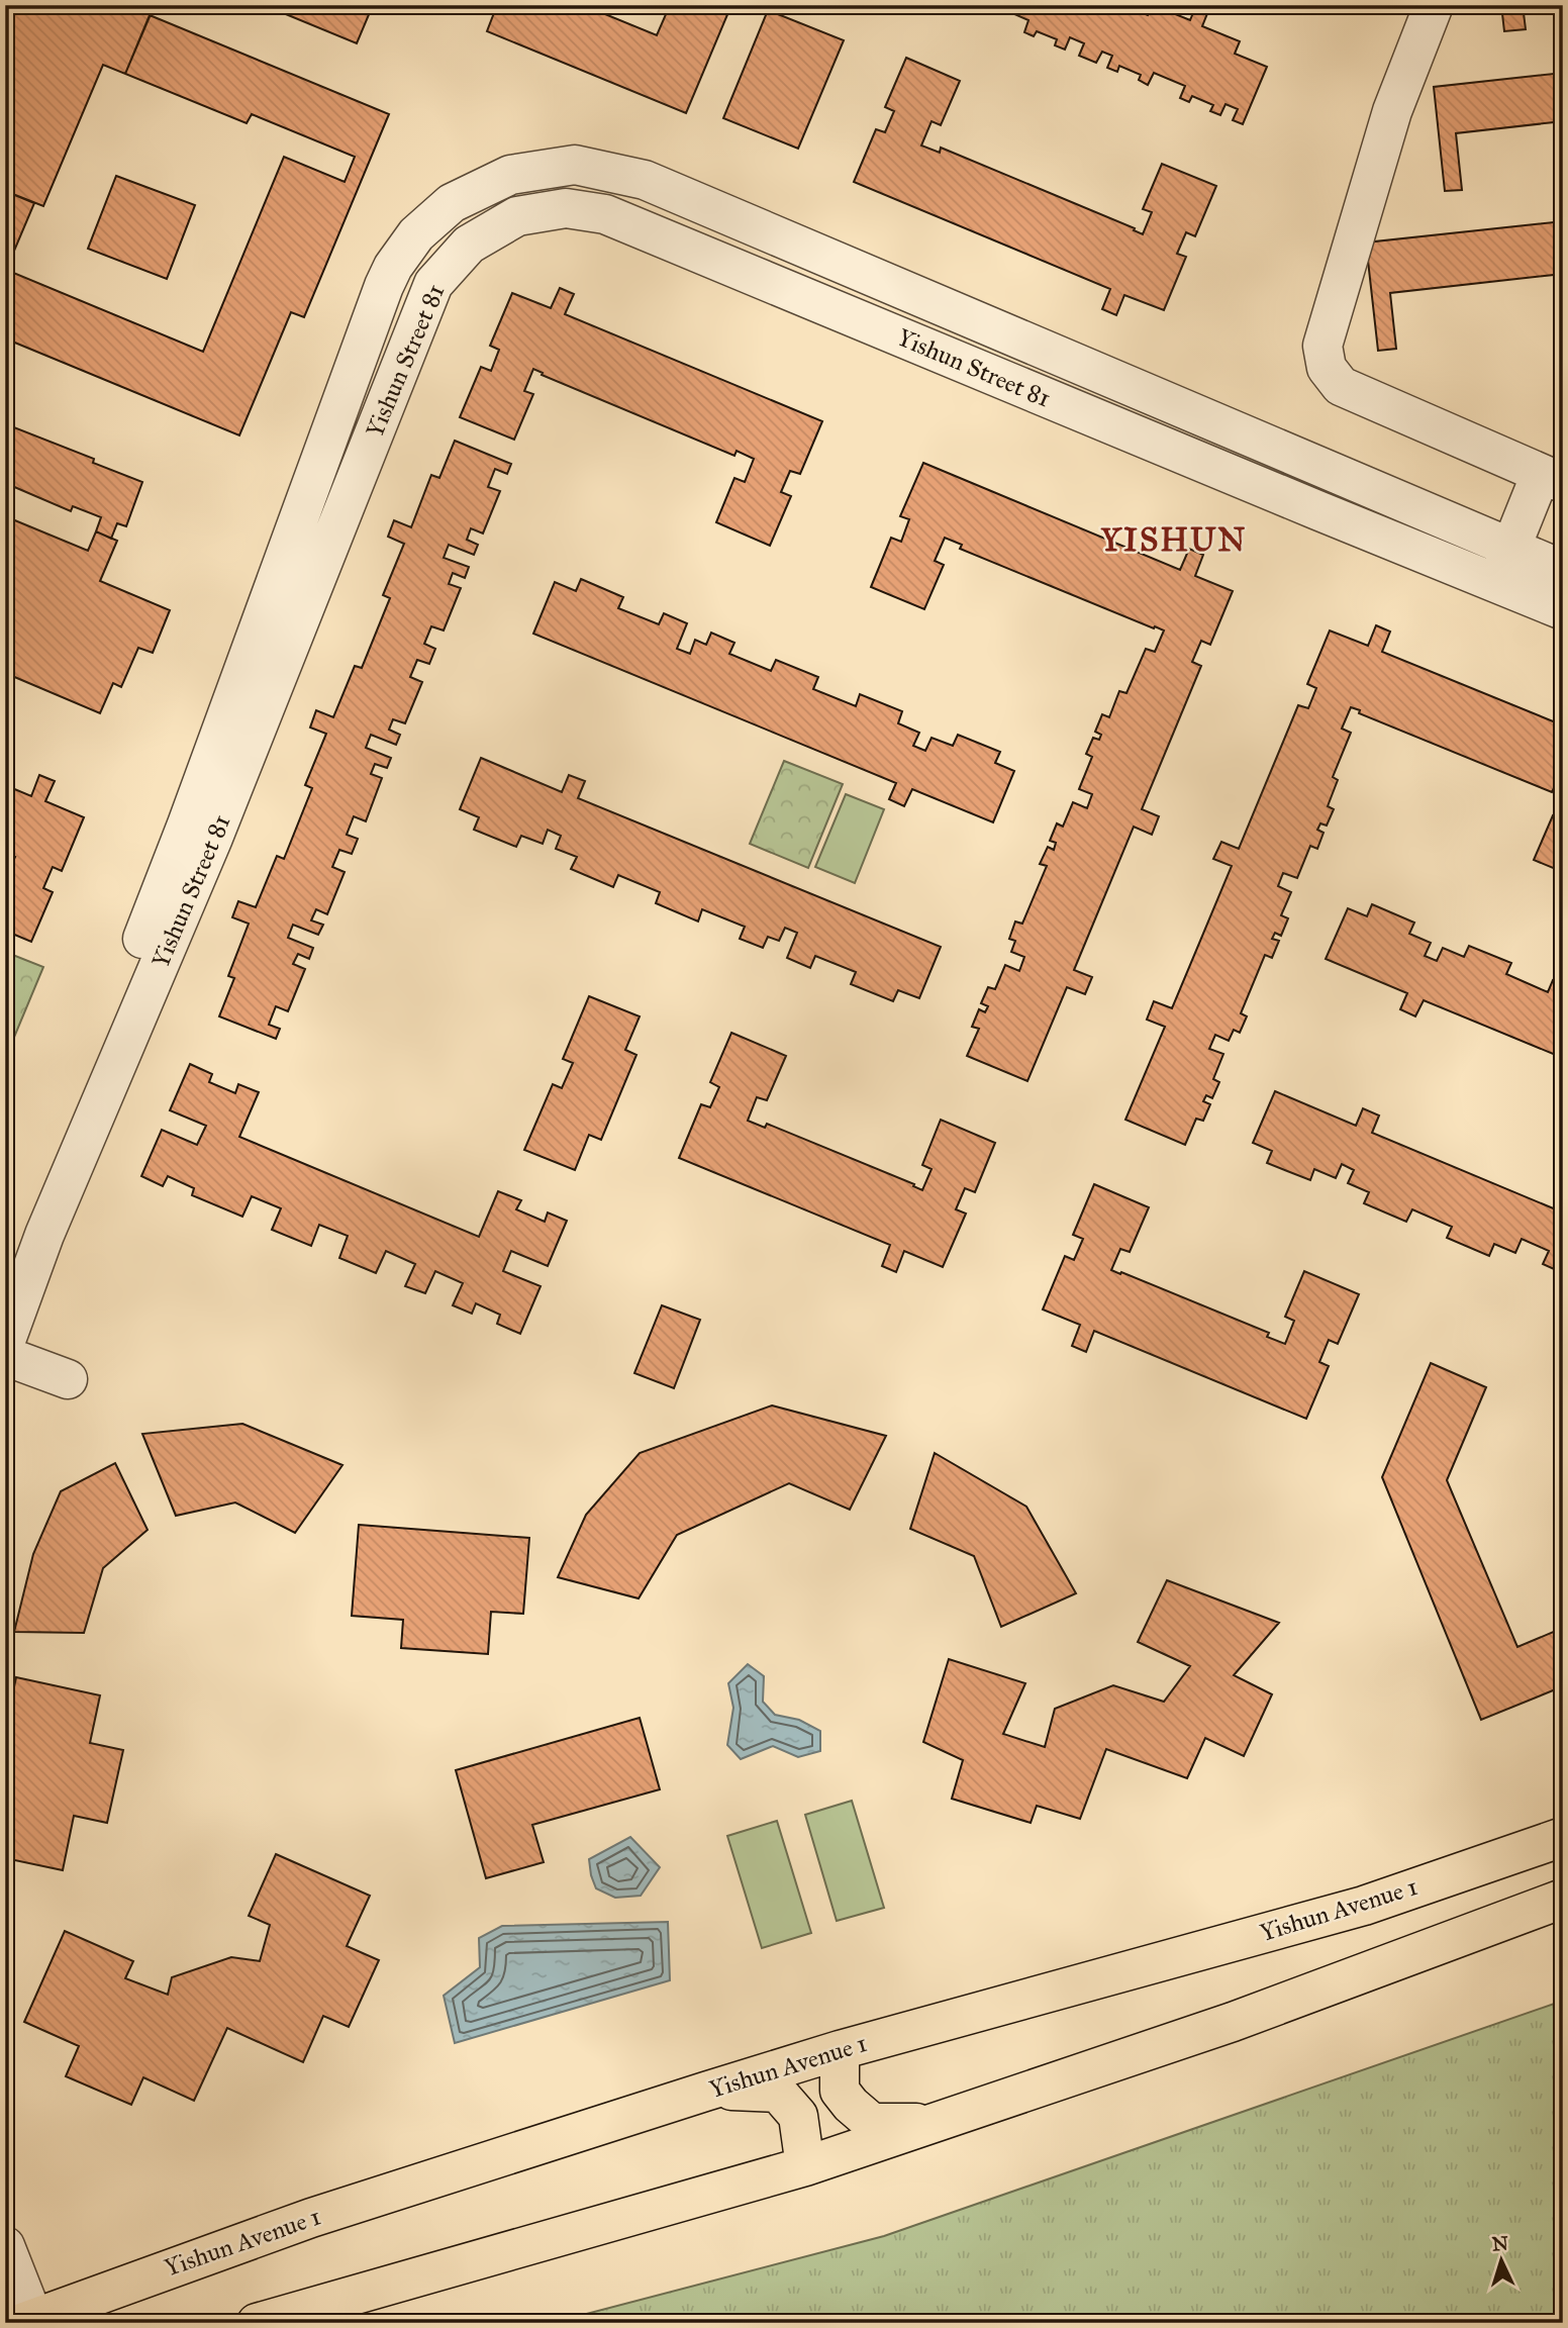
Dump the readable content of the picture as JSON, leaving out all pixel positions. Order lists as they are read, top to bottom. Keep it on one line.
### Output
{"streets":{"main road":["Yishun Avenue 1"],"street":["Yishun Street 81"]},"districts":["YISHUN"],"north":"top"}
